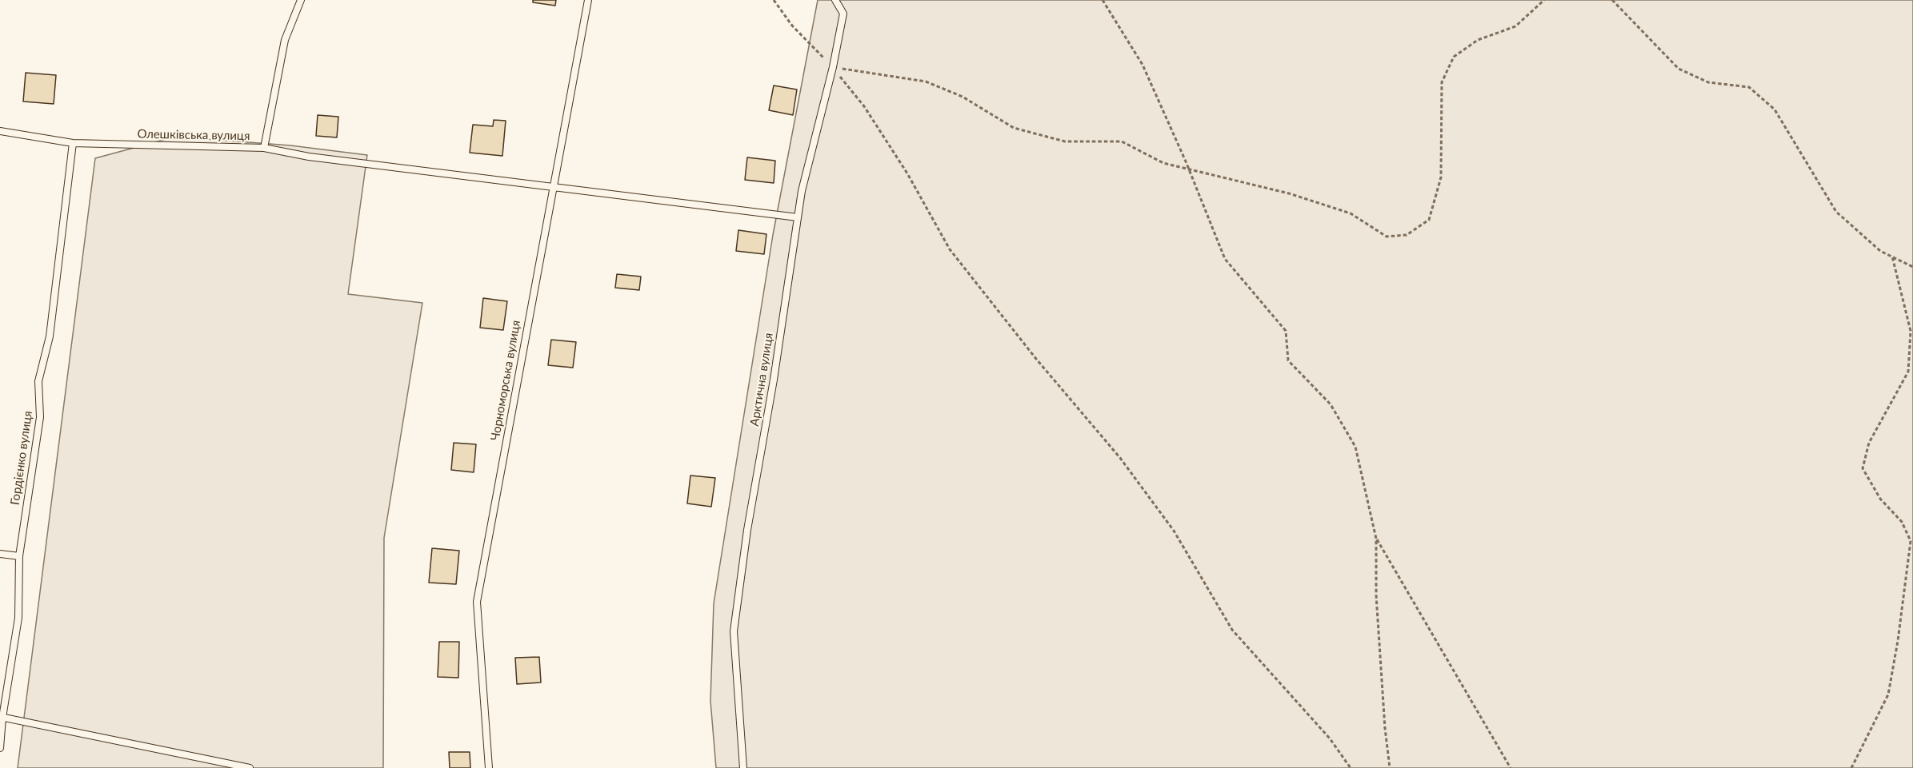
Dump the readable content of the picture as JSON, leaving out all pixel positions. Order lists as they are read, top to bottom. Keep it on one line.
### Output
{"streets":{"lane":["Олешківська вулиця","Арктична вулиця","Чорноморська вулиця","Гордієнко вулиця"]},"crossings":[["Олешківська вулиця","Гордієнко вулиця"]]}
